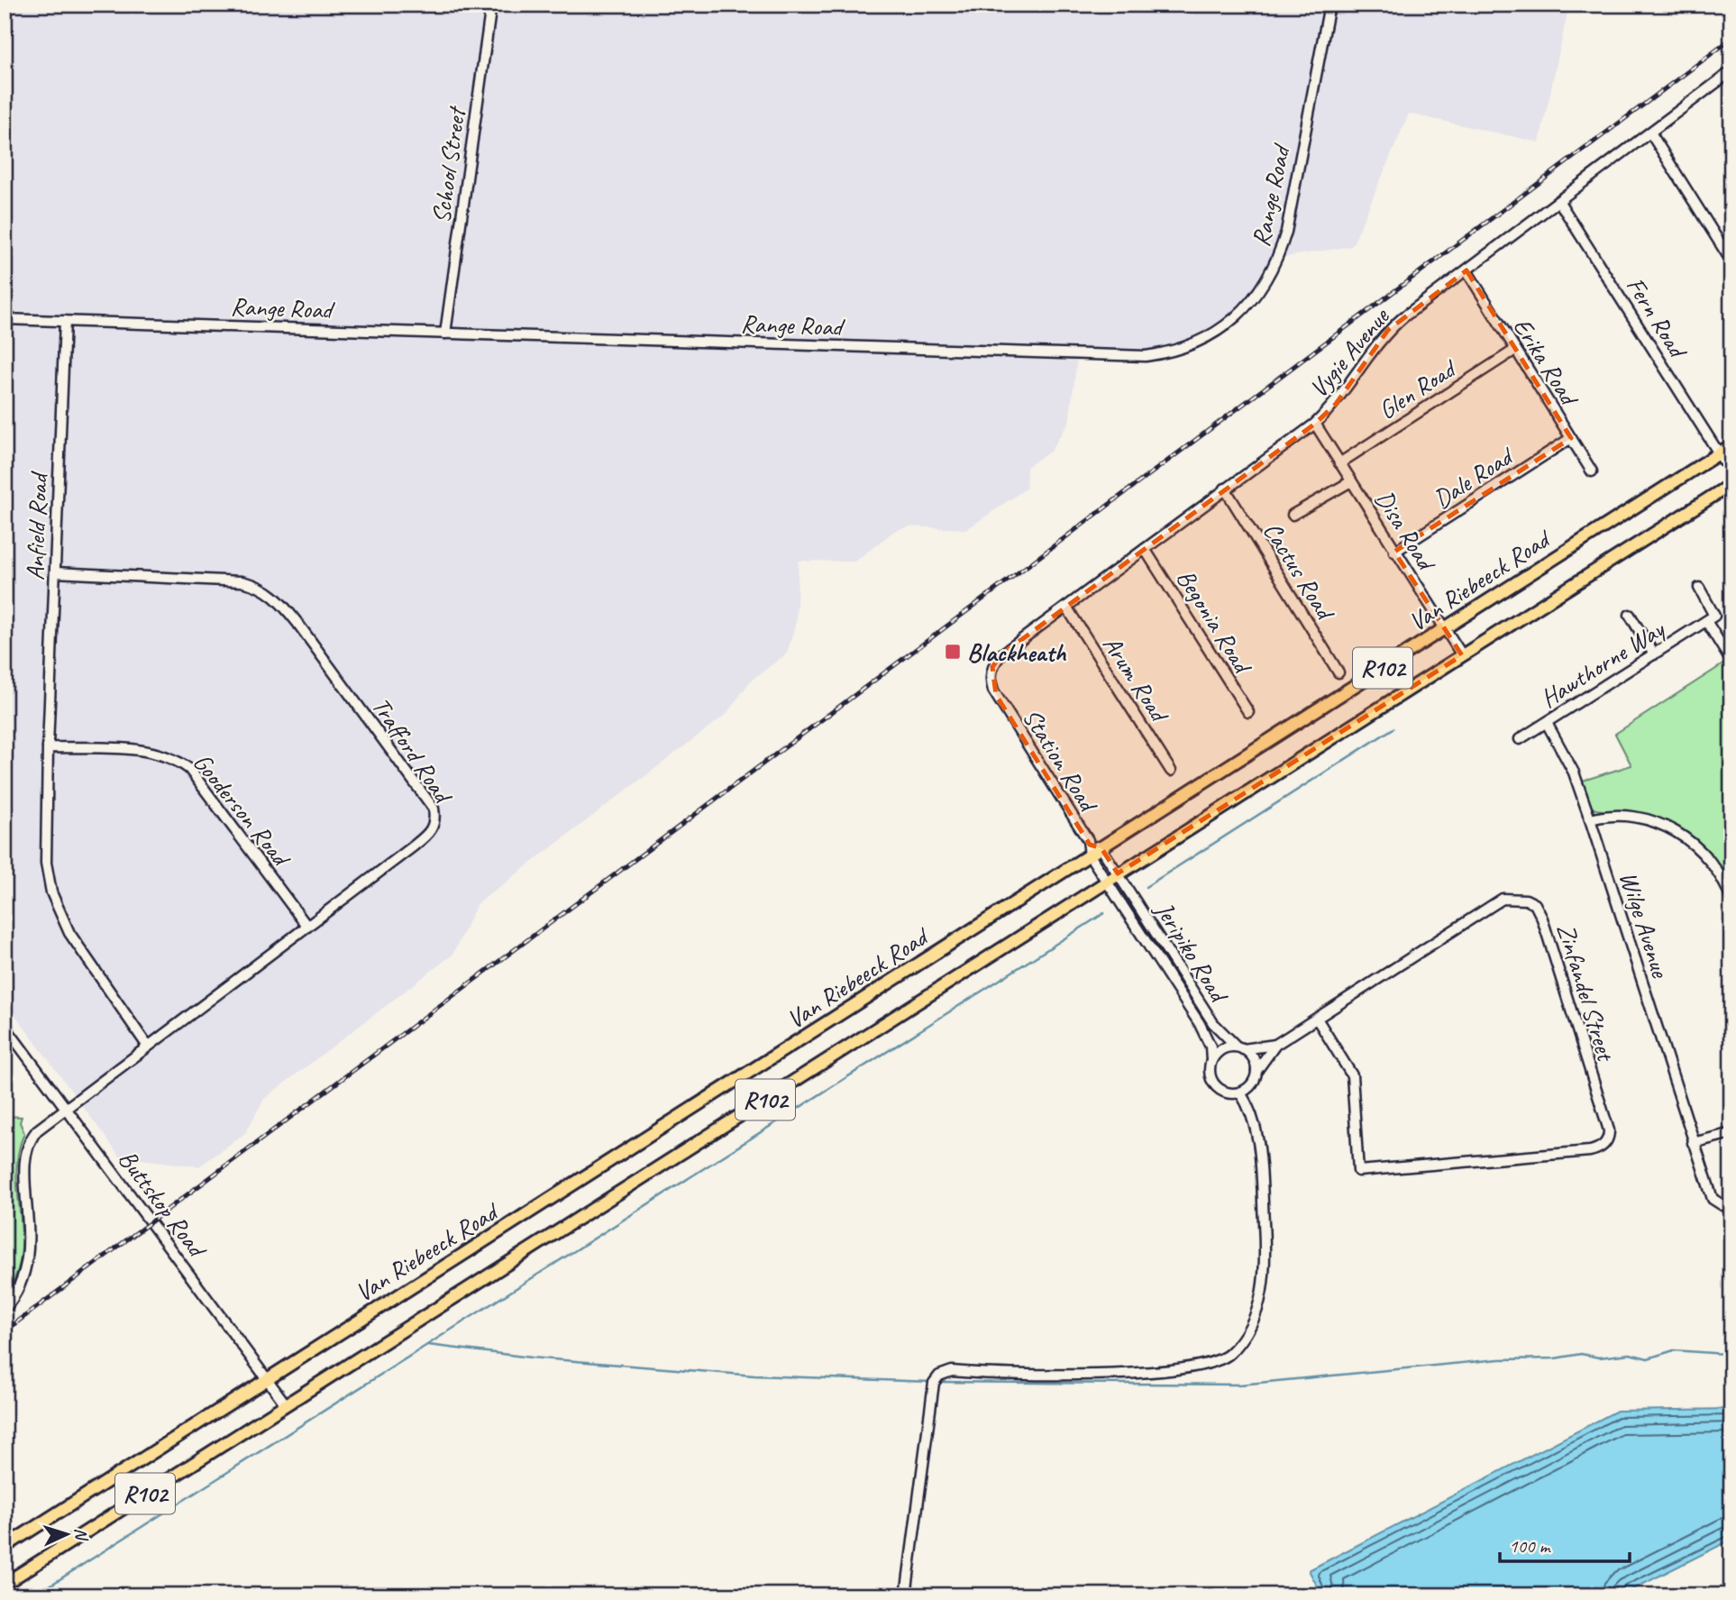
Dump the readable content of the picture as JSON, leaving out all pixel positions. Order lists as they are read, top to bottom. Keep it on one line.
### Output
{"streets":{"main road":["Van Riebeeck Road","R102"],"street":["School Street","Range Road","Fern Road","Vygie Avenue","Erika Road","Glen Road","Dale Road","Anfield Road","Disa Road","Cactus Road","Begonia Road","Hawthorne Way","Arum Road","Trafford Road","Station Road","Gooderson Road","Wilge Avenue","Jeripiko Road","Zinfandel Street","Buttskop Road"]},"crossings":[["School Street","Range Road"],["Range Road","Anfield Road"],["Fern Road","Vygie Avenue"],["Fern Road","Van Riebeeck Road"],["Vygie Avenue","Erika Road"],["Vygie Avenue","Disa Road"],["Vygie Avenue","Cactus Road"],["Vygie Avenue","Begonia Road"],["Vygie Avenue","Arum Road"],["Vygie Avenue","Station Road"],["Erika Road","Glen Road"],["Erika Road","Dale Road"],["Glen Road","Disa Road"],["Dale Road","Disa Road"],["Anfield Road","Trafford Road"],["Anfield Road","Gooderson Road"],["Disa Road","Van Riebeeck Road"],["Van Riebeeck Road","Station Road"],["Van Riebeeck Road","Jeripiko Road"],["Van Riebeeck Road","Buttskop Road"],["Hawthorne Way","Wilge Avenue"],["Trafford Road","Gooderson Road"],["Trafford Road","Buttskop Road"],["Station Road","Jeripiko Road"],["Jeripiko Road","Zinfandel Street"]],"places":{"transit":["Blackheath"]},"scale_bar":"100 m","north":"right"}
